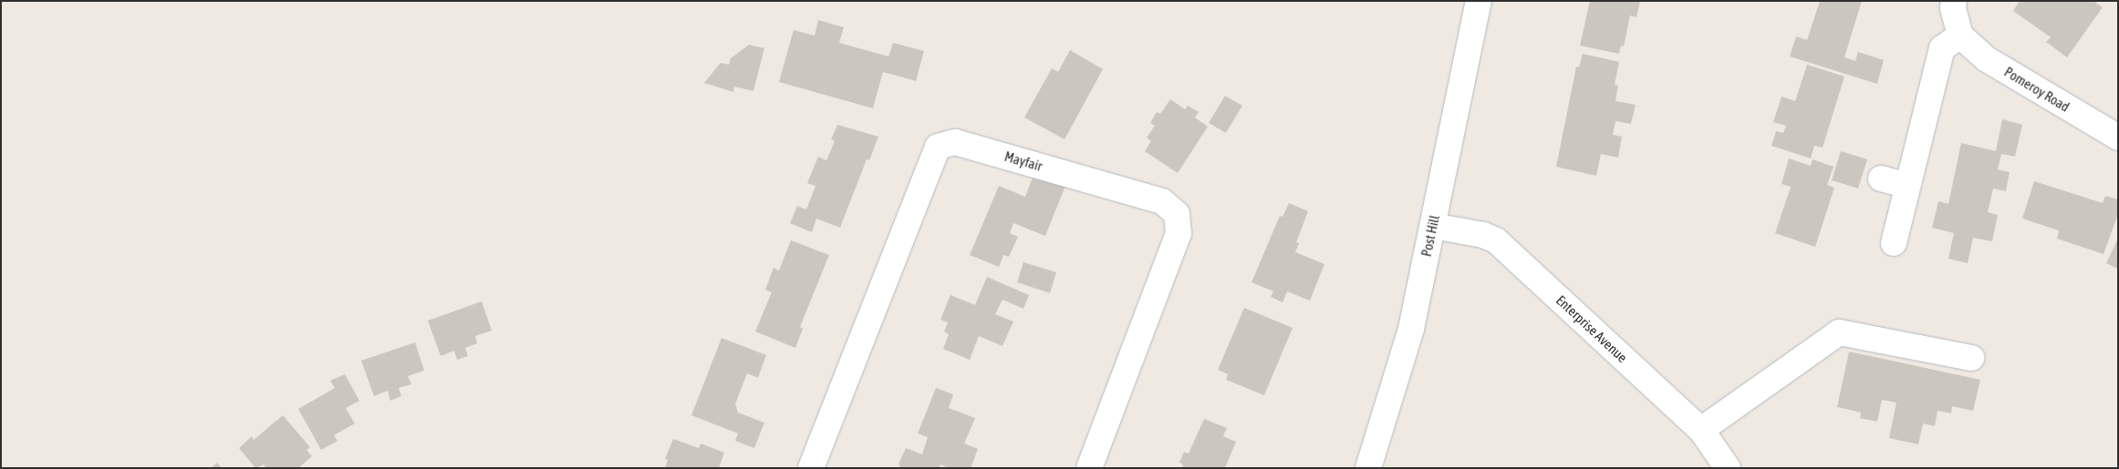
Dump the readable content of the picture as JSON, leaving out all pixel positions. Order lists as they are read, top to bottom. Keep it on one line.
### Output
{"streets":{"street":["Pomeroy Road","Mayfair","Post Hill","Enterprise Avenue"]},"crossings":[["Post Hill","Enterprise Avenue"]]}
